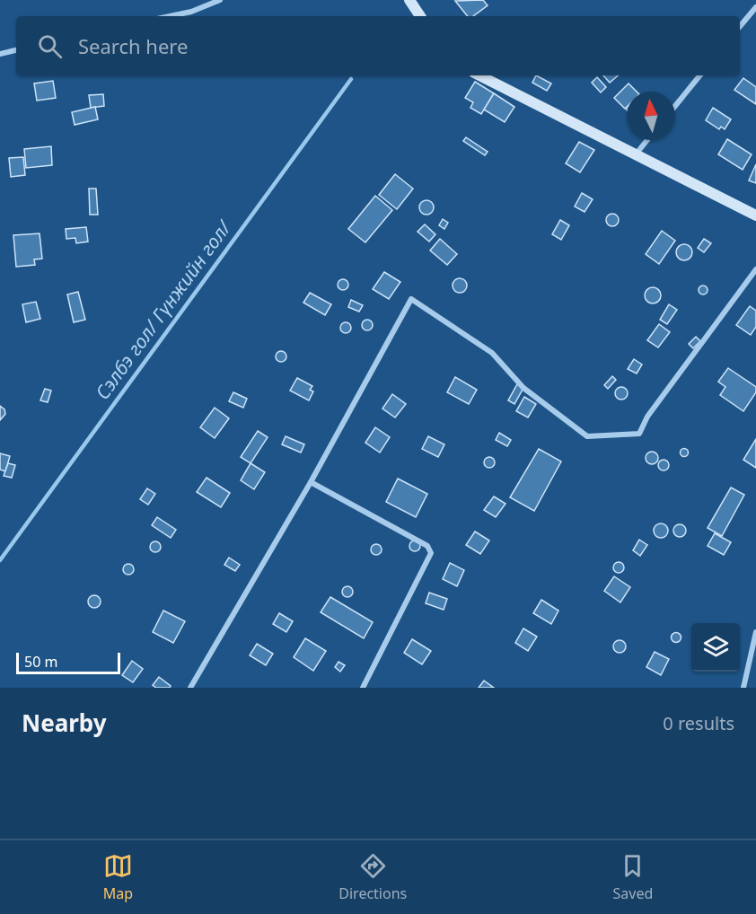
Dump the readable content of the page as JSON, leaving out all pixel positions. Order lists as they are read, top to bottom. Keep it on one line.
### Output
{"water":["Сэлбэ гол/ Гүнжийн гол/"],"scale_bar":"50 m","north":"top","page":{"search":"Search here","scale":"50 m","heading":["Nearby","0 results"],"nav":["Map","Directions","Saved"]}}
